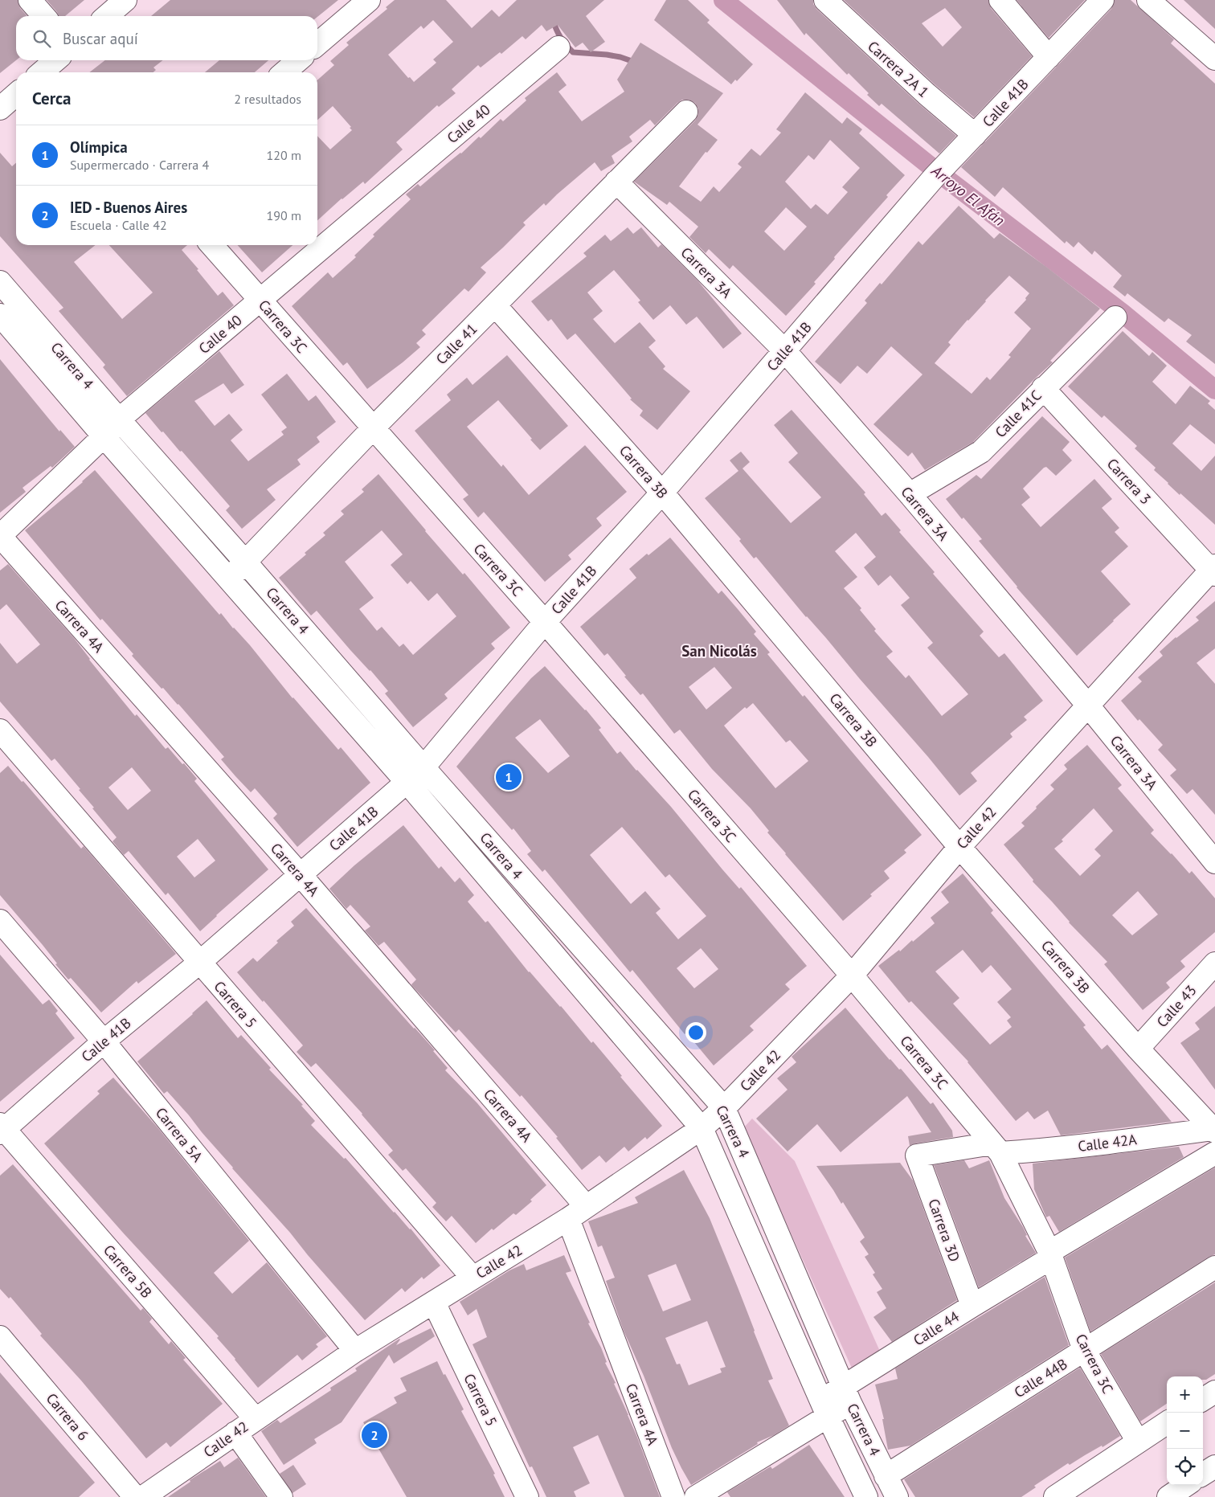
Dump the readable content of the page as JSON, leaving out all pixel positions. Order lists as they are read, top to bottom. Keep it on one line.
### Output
{"streets":{"street":["Carrera 2A 1","Calle 41B","Calle 40","Carrera 3A","Carrera 3C","Calle 41","Carrera 4","Calle 41C","Carrera 3B","Carrera 3","Carrera 4A","Calle 42","Carrera 5","Calle 43","Carrera 5A","Calle 42A","Carrera 3D","Carrera 5B","Calle 44","Calle 44B","Carrera 6"]},"crossings":[["Carrera 2A 1","Calle 41B"],["Calle 41B","Carrera 3A"],["Calle 41B","Carrera 3C"],["Calle 41B","Carrera 4"],["Calle 41B","Carrera 3B"],["Calle 41B","Carrera 4A"],["Calle 41B","Carrera 5"],["Calle 41B","Carrera 5A"],["Calle 41B","Carrera 5B"],["Calle 40","Carrera 3C"],["Calle 40","Carrera 4"],["Calle 40","Carrera 4A"],["Carrera 3A","Calle 41"],["Carrera 3A","Calle 41C"],["Carrera 3A","Calle 42"],["Carrera 3C","Calle 41"],["Carrera 3C","Calle 42"],["Carrera 3C","Calle 42A"],["Carrera 3C","Calle 44"],["Carrera 3C","Calle 44B"],["Calle 41","Carrera 4"],["Calle 41","Carrera 3B"],["Carrera 4","Calle 42"],["Carrera 4","Calle 44"],["Carrera 4","Calle 44B"],["Calle 41C","Carrera 3"],["Carrera 3B","Calle 42"],["Carrera 3B","Calle 43"],["Carrera 3B","Calle 42A"],["Carrera 3","Calle 42"],["Carrera 4A","Calle 42"],["Calle 42","Carrera 5"],["Calle 42","Carrera 5A"],["Calle 42","Carrera 5B"],["Calle 42A","Carrera 3D"],["Carrera 3D","Calle 44"]],"districts":["San Nicolás"],"water":["Arroyo El Afán"],"page":{"search":"Buscar aquí","heading":["Cerca","2 resultados"],"list":[{"mark":"1","name":"Olímpica","note":"Supermercado · Carrera 4","value":"120 m"},{"mark":"2","name":"IED - Buenos Aires","note":"Escuela · Calle 42","value":"190 m"}],"pins":["1","2"],"map_buttons":["+","−"]}}
